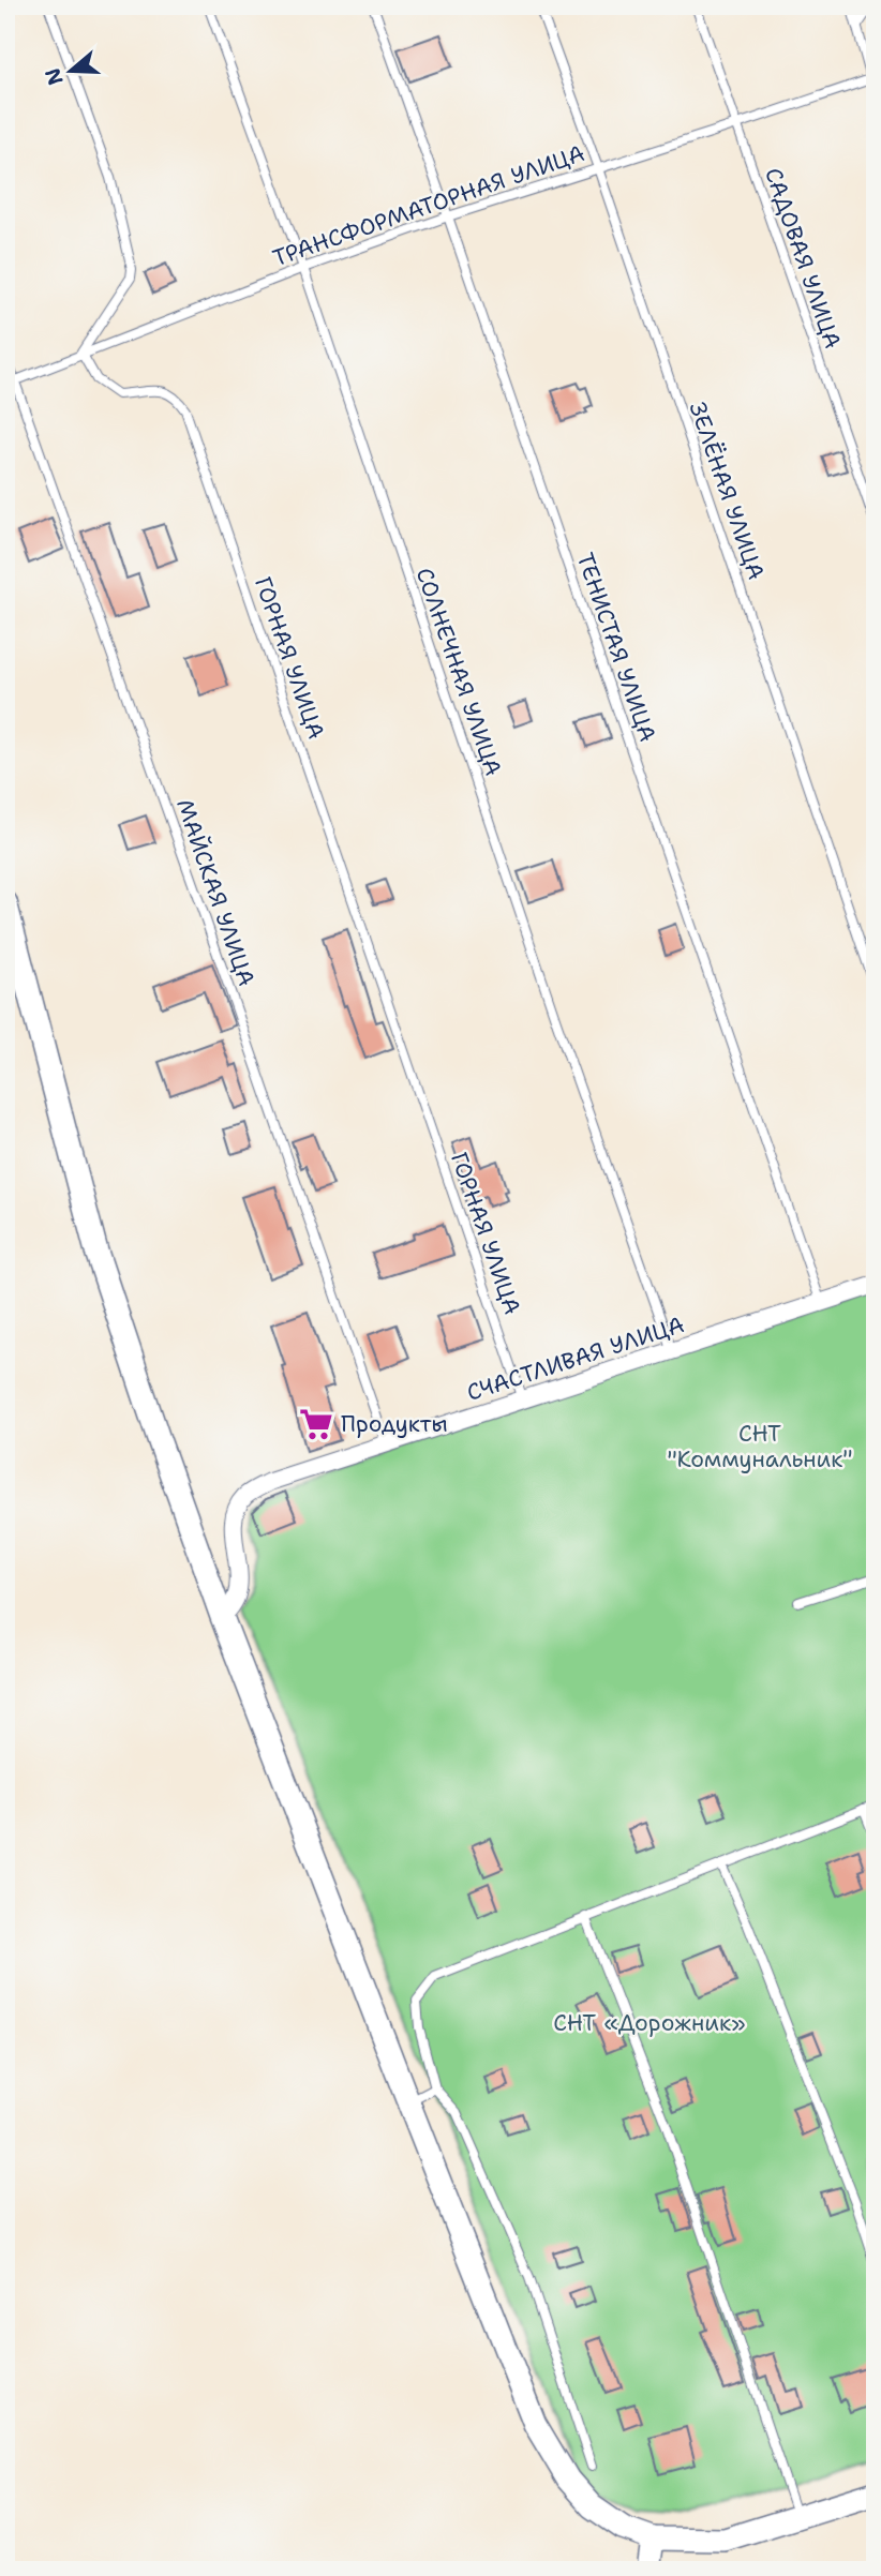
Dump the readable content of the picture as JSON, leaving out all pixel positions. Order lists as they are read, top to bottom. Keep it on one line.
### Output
{"streets":{"street":["СЧАСТЛИВАЯ УЛИЦА"],"lane":["ТРАНСФОРМАТОРНАЯ УЛИЦА","САДОВАЯ УЛИЦА","ЗЕЛЁНАЯ УЛИЦА","ТЕНИСТАЯ УЛИЦА","ГОРНАЯ УЛИЦА","СОЛНЕЧНАЯ УЛИЦА","МАЙСКАЯ УЛИЦА"]},"crossings":[["ТРАНСФОРМАТОРНАЯ УЛИЦА","САДОВАЯ УЛИЦА"],["ТРАНСФОРМАТОРНАЯ УЛИЦА","ЗЕЛЁНАЯ УЛИЦА"],["ТРАНСФОРМАТОРНАЯ УЛИЦА","ТЕНИСТАЯ УЛИЦА"],["ТРАНСФОРМАТОРНАЯ УЛИЦА","ГОРНАЯ УЛИЦА"],["ТРАНСФОРМАТОРНАЯ УЛИЦА","СОЛНЕЧНАЯ УЛИЦА"],["ТРАНСФОРМАТОРНАЯ УЛИЦА","МАЙСКАЯ УЛИЦА"],["ТЕНИСТАЯ УЛИЦА","СЧАСТЛИВАЯ УЛИЦА"],["ГОРНАЯ УЛИЦА","СЧАСТЛИВАЯ УЛИЦА"],["СОЛНЕЧНАЯ УЛИЦА","СЧАСТЛИВАЯ УЛИЦА"],["МАЙСКАЯ УЛИЦА","СЧАСТЛИВАЯ УЛИЦА"]],"parks":["СНТ \"Коммунальник\"","СНТ «Дорожник»"],"places":{"supermarket":["Продукты"]},"north":"left"}
